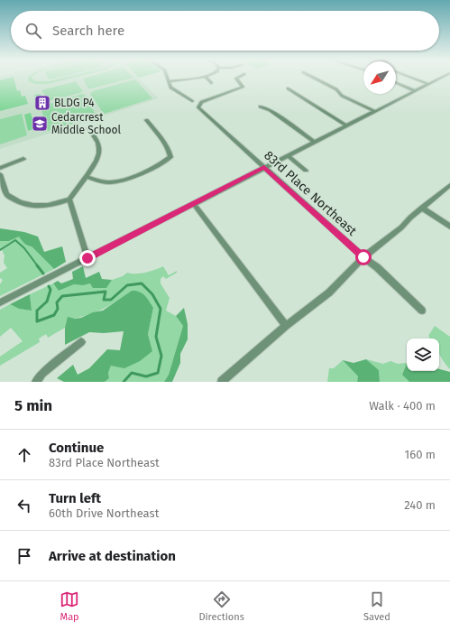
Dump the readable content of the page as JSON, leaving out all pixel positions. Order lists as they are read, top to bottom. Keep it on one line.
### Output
{"streets":{"street":["83rd Place Northeast"]},"places":{"building":["BLDG P4"],"school or university":["Cedarcrest Middle School"]},"north":"bottom left","page":{"search":"Search here","heading":["5 min","Walk · 400 m"],"list":[["Continue","83rd Place Northeast","160 m"],["Turn left","60th Drive Northeast","240 m"],"Arrive at destination"],"nav":["Map","Directions","Saved"]}}
